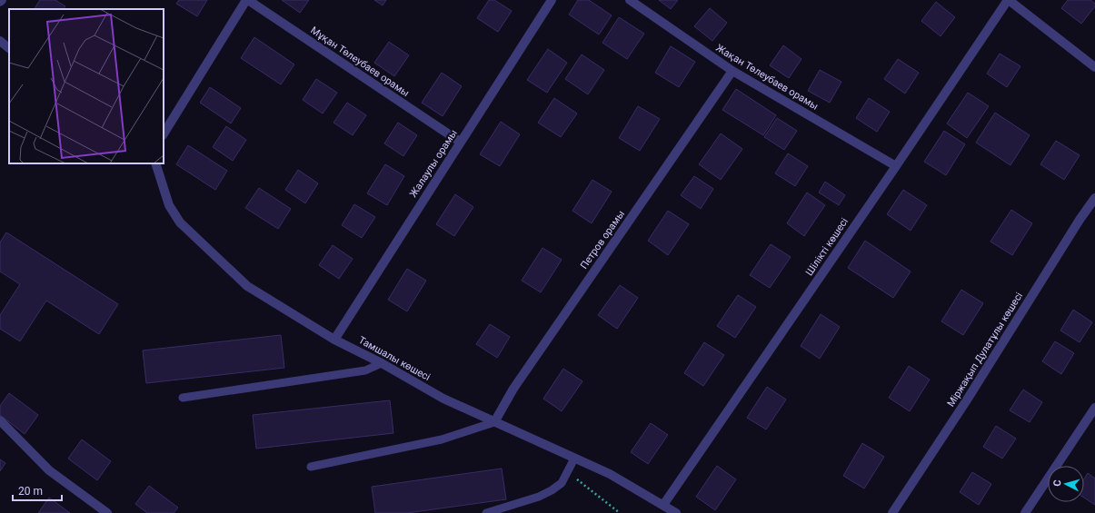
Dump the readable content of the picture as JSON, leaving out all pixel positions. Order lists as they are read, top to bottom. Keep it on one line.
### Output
{"streets":{"street":["Мұқан Төлеубаев орамы","Жақан Төлеубаев орамы","Жалаулы орамы","Петров орамы","Шілікті көшесі","Міржақып Дулатұлы көшесі","Тамшалы көшесі"]},"crossings":[["Мұқан Төлеубаев орамы","Жалаулы орамы"],["Жақан Төлеубаев орамы","Петров орамы"],["Жақан Төлеубаев орамы","Шілікті көшесі"],["Жалаулы орамы","Тамшалы көшесі"],["Петров орамы","Тамшалы көшесі"],["Шілікті көшесі","Тамшалы көшесі"]],"scale_bar":"20 m","north":"left"}
